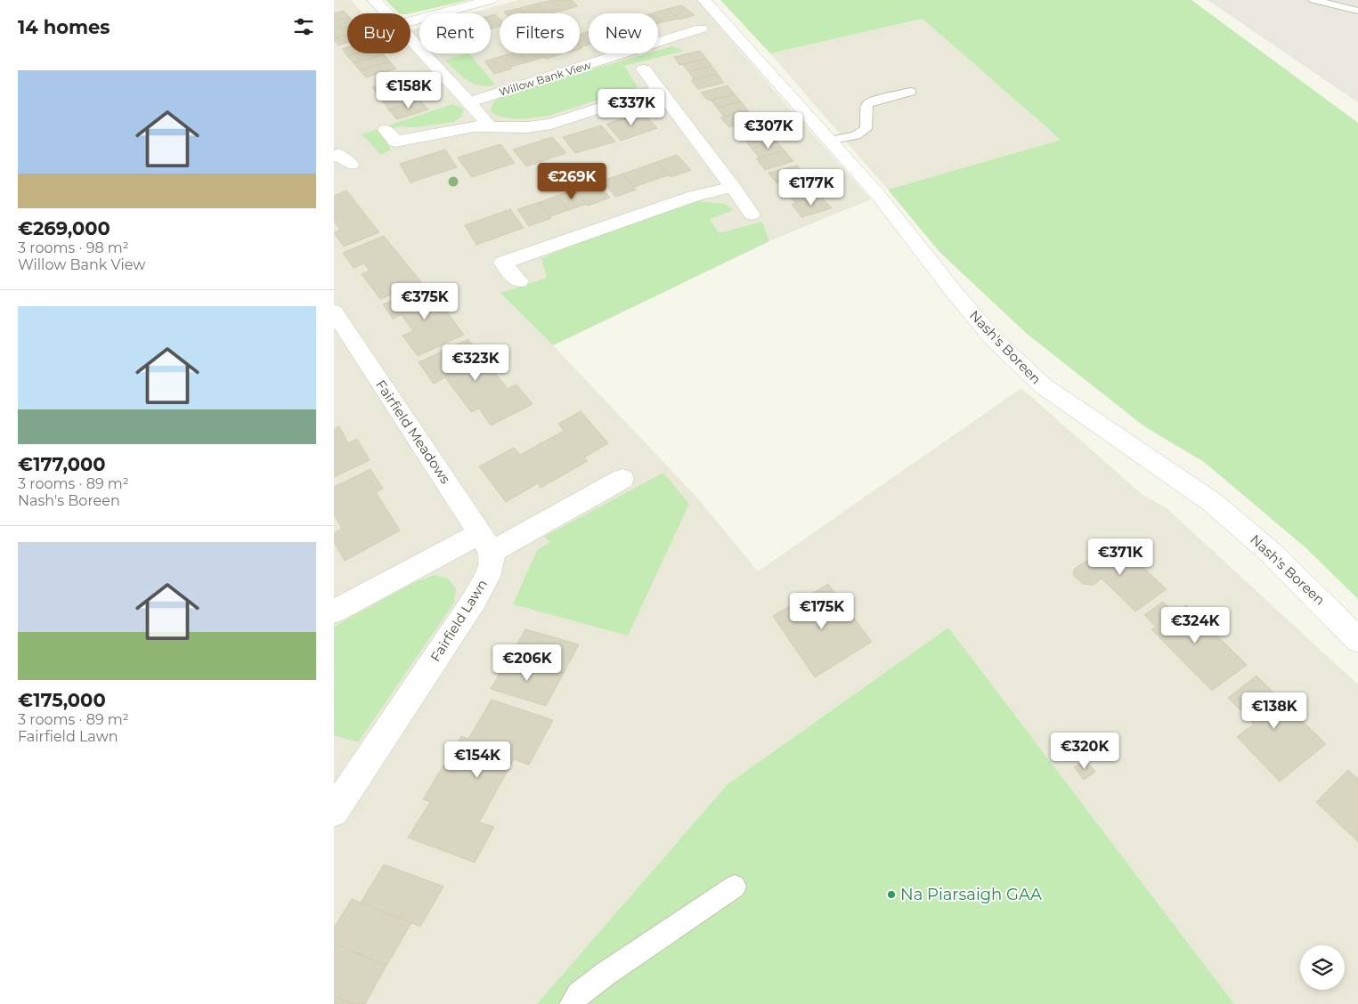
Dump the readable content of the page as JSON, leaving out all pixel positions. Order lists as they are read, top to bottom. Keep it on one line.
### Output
{"streets":{"street":["Willow Bank View","Nash's Boreen","Fairfield Meadows","Fairfield Lawn"]},"crossings":[["Fairfield Meadows","Fairfield Lawn"]],"places":["Na Piarsaigh GAA"],"page":{"heading":"14 homes","chip":["Buy","Rent","Filters","New"],"list":[{"name":"€269,000","note":"3 rooms · 98 m² · Willow Bank View"},{"name":"€177,000","note":"3 rooms · 89 m² · Nash's Boreen"},{"name":"€175,000","note":"3 rooms · 89 m² · Fairfield Lawn"}],"price":["€158K","€337K","€307K","€269K","€177K","€375K","€323K","€371K","€175K","€324K","€206K","€138K","€320K","€154K"]}}
